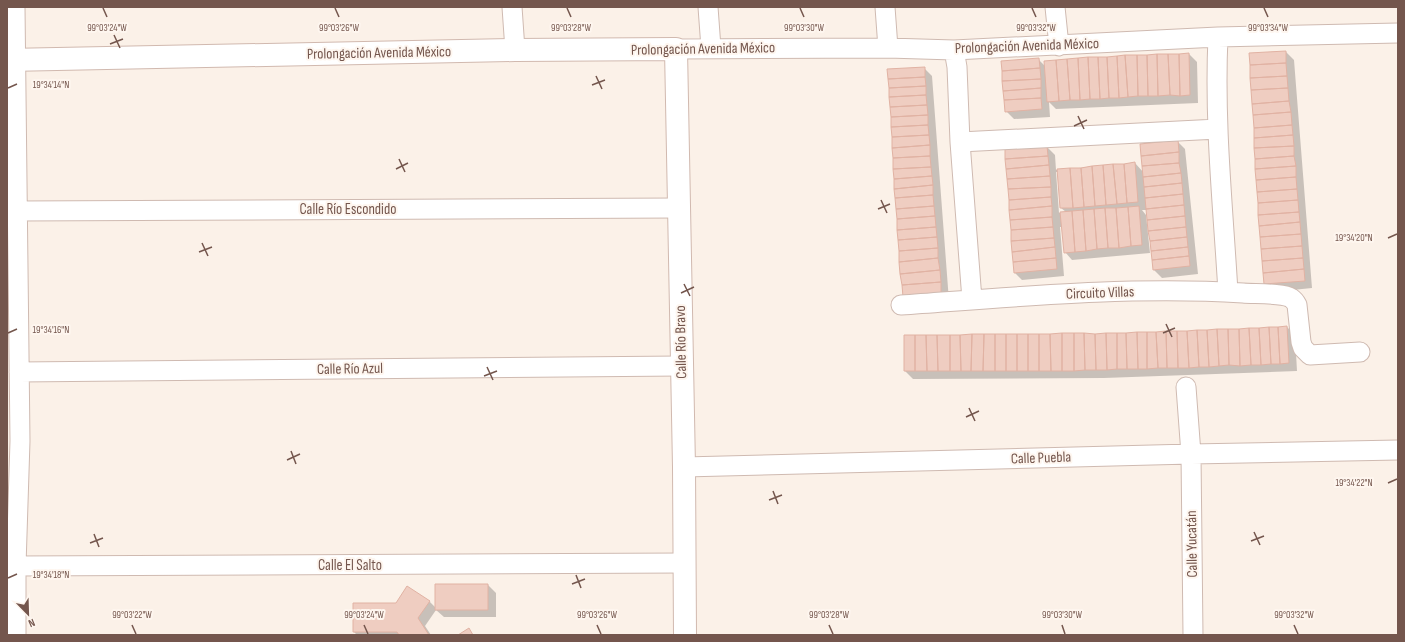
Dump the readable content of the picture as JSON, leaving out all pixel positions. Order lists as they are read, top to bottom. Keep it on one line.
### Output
{"streets":{"street":["Prolongación Avenida México","Calle Río Escondido","Circuito Villas","Calle Río Bravo","Calle Río Azul","Calle Puebla","Calle Yucatán","Calle El Salto"]},"crossings":[["Prolongación Avenida México","Calle Río Bravo"],["Calle Río Escondido","Calle Río Bravo"],["Calle Río Bravo","Calle Río Azul"],["Calle Río Bravo","Calle Puebla"],["Calle Río Bravo","Calle El Salto"],["Calle Puebla","Calle Yucatán"]],"north":"bottom right","coordinates":["99°03'24\"W","99°03'26\"W","99°03'28\"W","99°03'30\"W","99°03'34\"W","99°03'32\"W","19°34'14\"N","19°34'20\"N","19°34'16\"N","19°34'22\"N","19°34'18\"N","99°03'22\"W"]}
